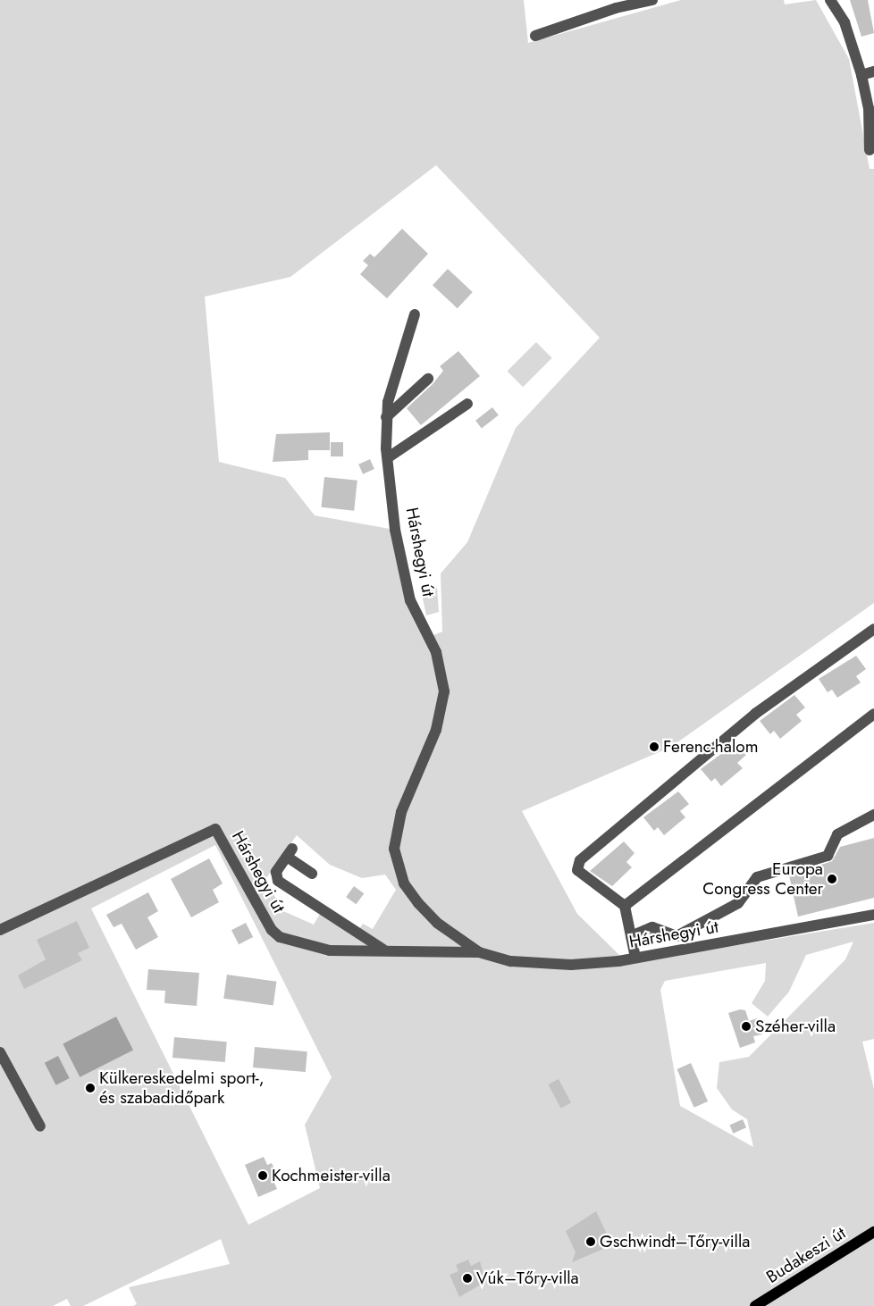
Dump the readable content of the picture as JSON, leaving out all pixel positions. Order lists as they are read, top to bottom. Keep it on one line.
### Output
{"streets":{"main road":["Budakeszi út"],"street":["Hárshegyi út"]},"places":["Ferenc-halom","Europa Congress Center","Széher-villa","Külkereskedelmi sport-, és szabadidőpark","Kochmeister-villa","Gschwindt–Tőry-villa","Vúk–Tőry-villa"]}
